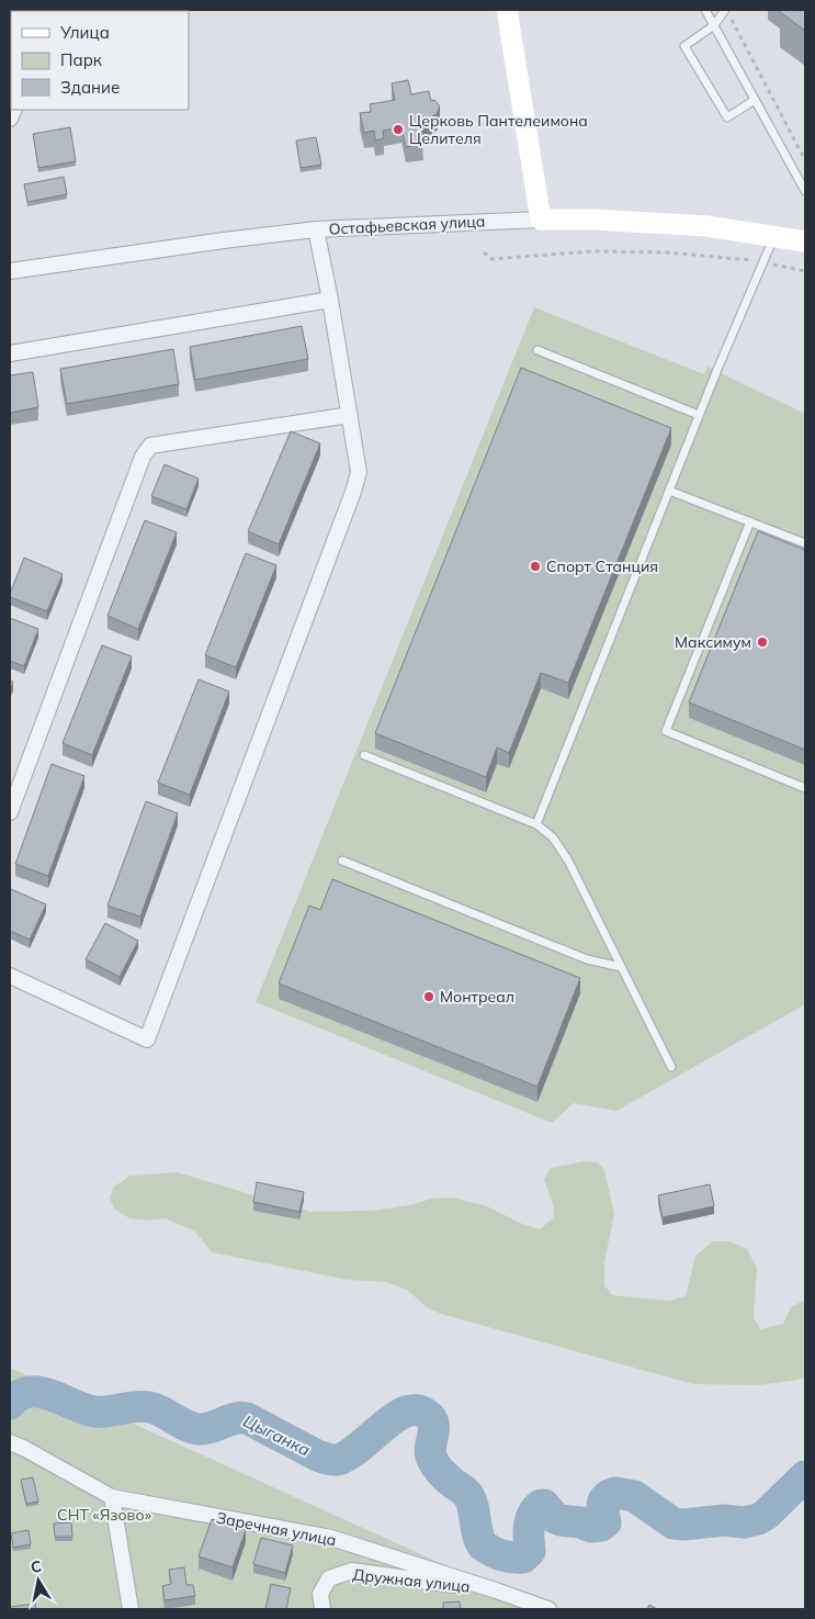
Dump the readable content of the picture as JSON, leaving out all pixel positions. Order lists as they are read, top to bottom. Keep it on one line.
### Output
{"streets":{"street":["Остафьевская улица","Заречная улица","Дружная улица"]},"crossings":[["Заречная улица","Дружная улица"]],"water":["Цыганка"],"parks":["СНТ «Язово»"],"places":["Церковь Пантелеимона Целителя","Спорт Станция","Максимум","Монтреал"],"legend":["Улица","Парк","Здание"],"north":"top"}
